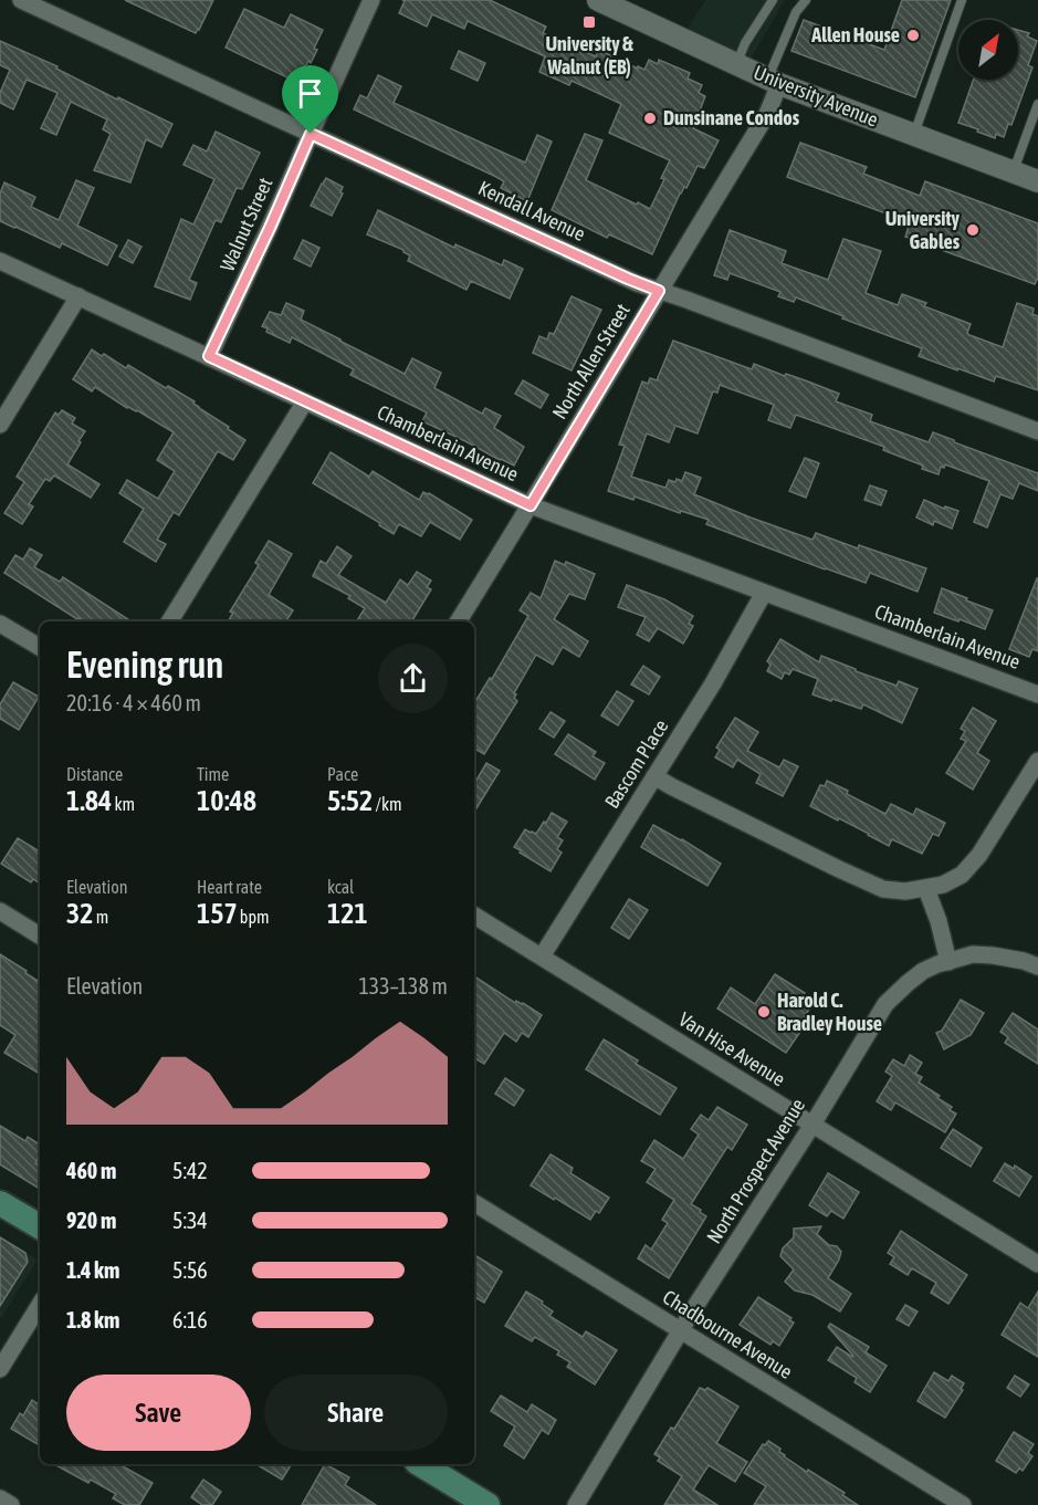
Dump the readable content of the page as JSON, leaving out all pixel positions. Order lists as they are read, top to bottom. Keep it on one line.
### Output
{"streets":{"street":["University Avenue","Kendall Avenue","Walnut Street","North Allen Street","Chamberlain Avenue","Bascom Place","Van Hise Avenue","North Prospect Avenue","Chadbourne Avenue"]},"crossings":[["University Avenue","North Allen Street"],["Kendall Avenue","Walnut Street"],["Kendall Avenue","North Allen Street"],["Walnut Street","Chamberlain Avenue"],["North Allen Street","Chamberlain Avenue"],["Chamberlain Avenue","Bascom Place"],["Bascom Place","Van Hise Avenue"],["Van Hise Avenue","North Prospect Avenue"],["North Prospect Avenue","Chadbourne Avenue"]],"places":{"transit":["University & Walnut (EB)"],"other":["Allen House","Dunsinane Condos","University Gables","Harold C. Bradley House"]},"north":"top right","page":{"heading":["Evening run","20:16 · 4 × 460 m"],"stats":[["Distance","1.84 km"],["Time","10:48"],["Pace","5:52 /km"],["Elevation","32 m"],["Heart rate","157 bpm"],["kcal","121"]],"chart":["Elevation","133–138 m"],"list":[{"name":"460 m","note":"5:42"},{"name":"920 m","note":"5:34"},{"name":"1.4 km","note":"5:56"},{"name":"1.8 km","note":"6:16"}],"buttons":["Save","Share"]}}
